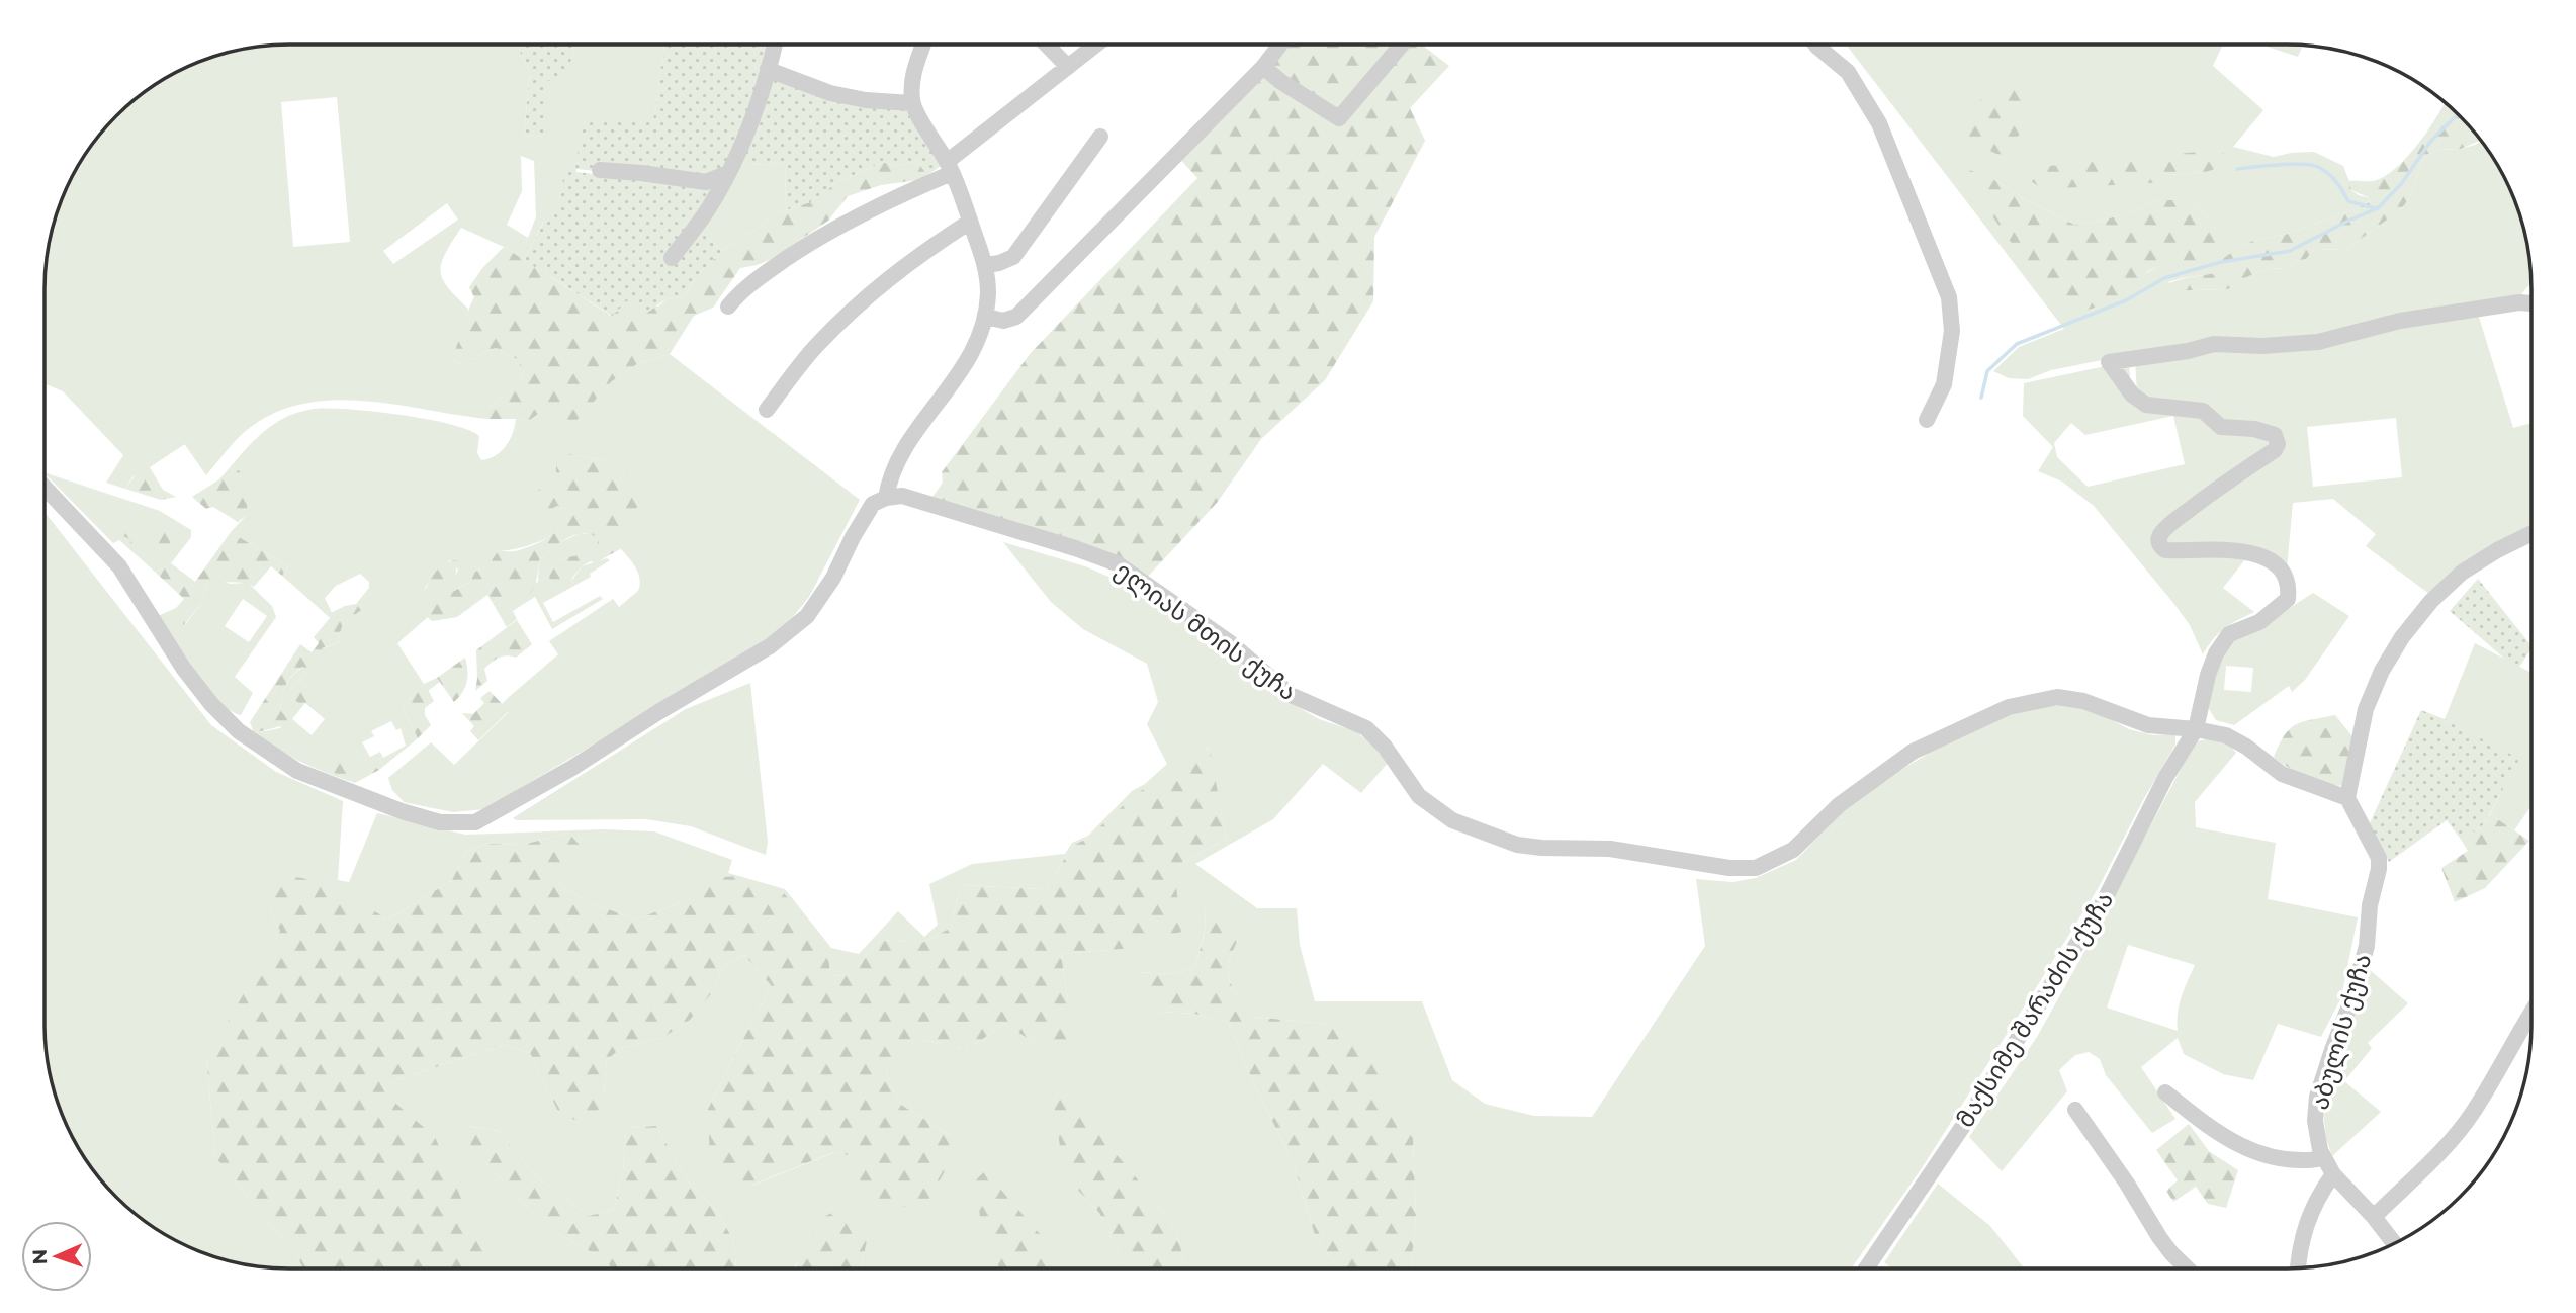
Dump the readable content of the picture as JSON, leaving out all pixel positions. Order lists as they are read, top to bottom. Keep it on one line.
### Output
{"streets":{"street":["ელიას მთის ქუჩა","მაქსიმე შარაძის ქუჩა","აბულის ქუჩა"]},"crossings":[["ელიას მთის ქუჩა","მაქსიმე შარაძის ქუჩა"],["ელიას მთის ქუჩა","აბულის ქუჩა"]],"north":"left"}
